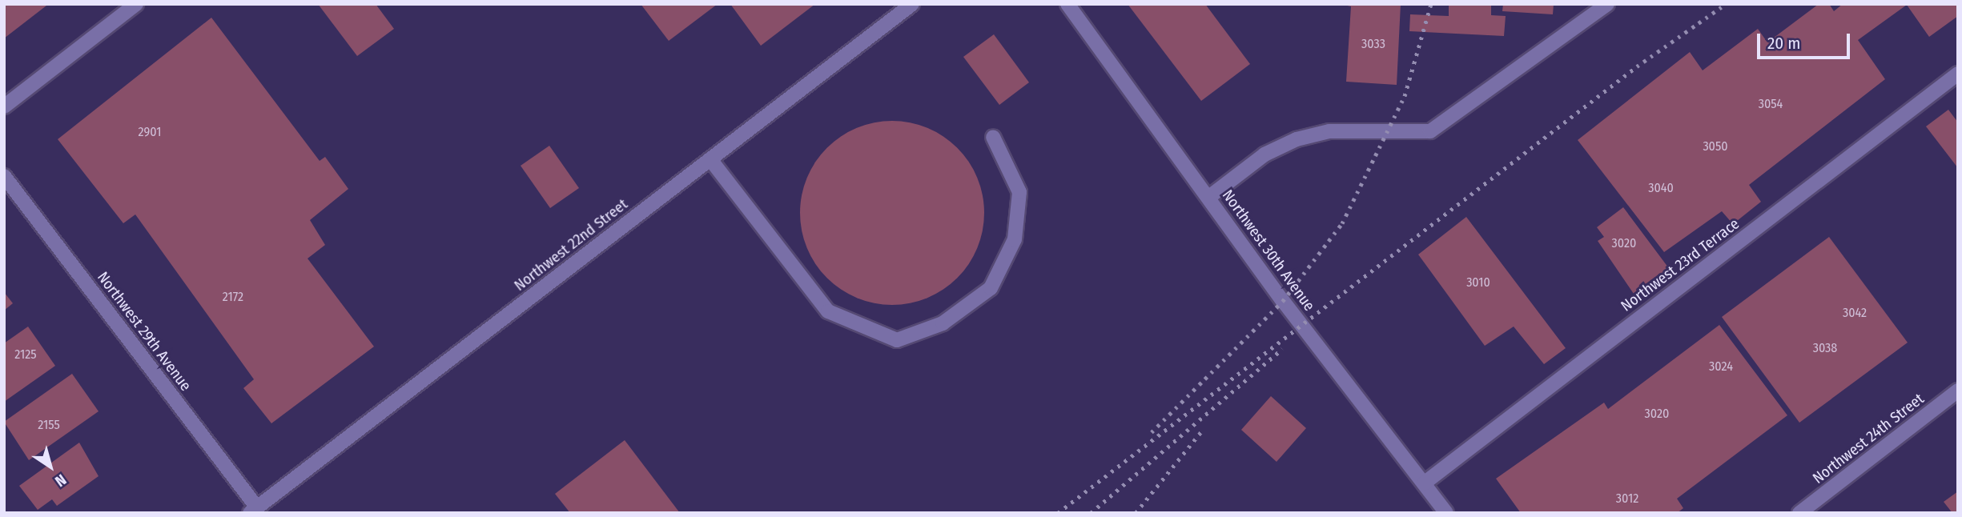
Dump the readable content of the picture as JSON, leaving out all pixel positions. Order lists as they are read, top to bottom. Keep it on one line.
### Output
{"streets":{"street":["Northwest 22nd Street","Northwest 30th Avenue","Northwest 23rd Terrace","Northwest 29th Avenue","Northwest 24th Street"]},"crossings":[["Northwest 22nd Street","Northwest 29th Avenue"],["Northwest 30th Avenue","Northwest 23rd Terrace"]],"house_numbers":["3033","3054","2901","3050","3040","3020","3010","2172","3042","3038","2125","3024","3020","2155","3012"],"scale_bar":"20 m","north":"bottom right"}
